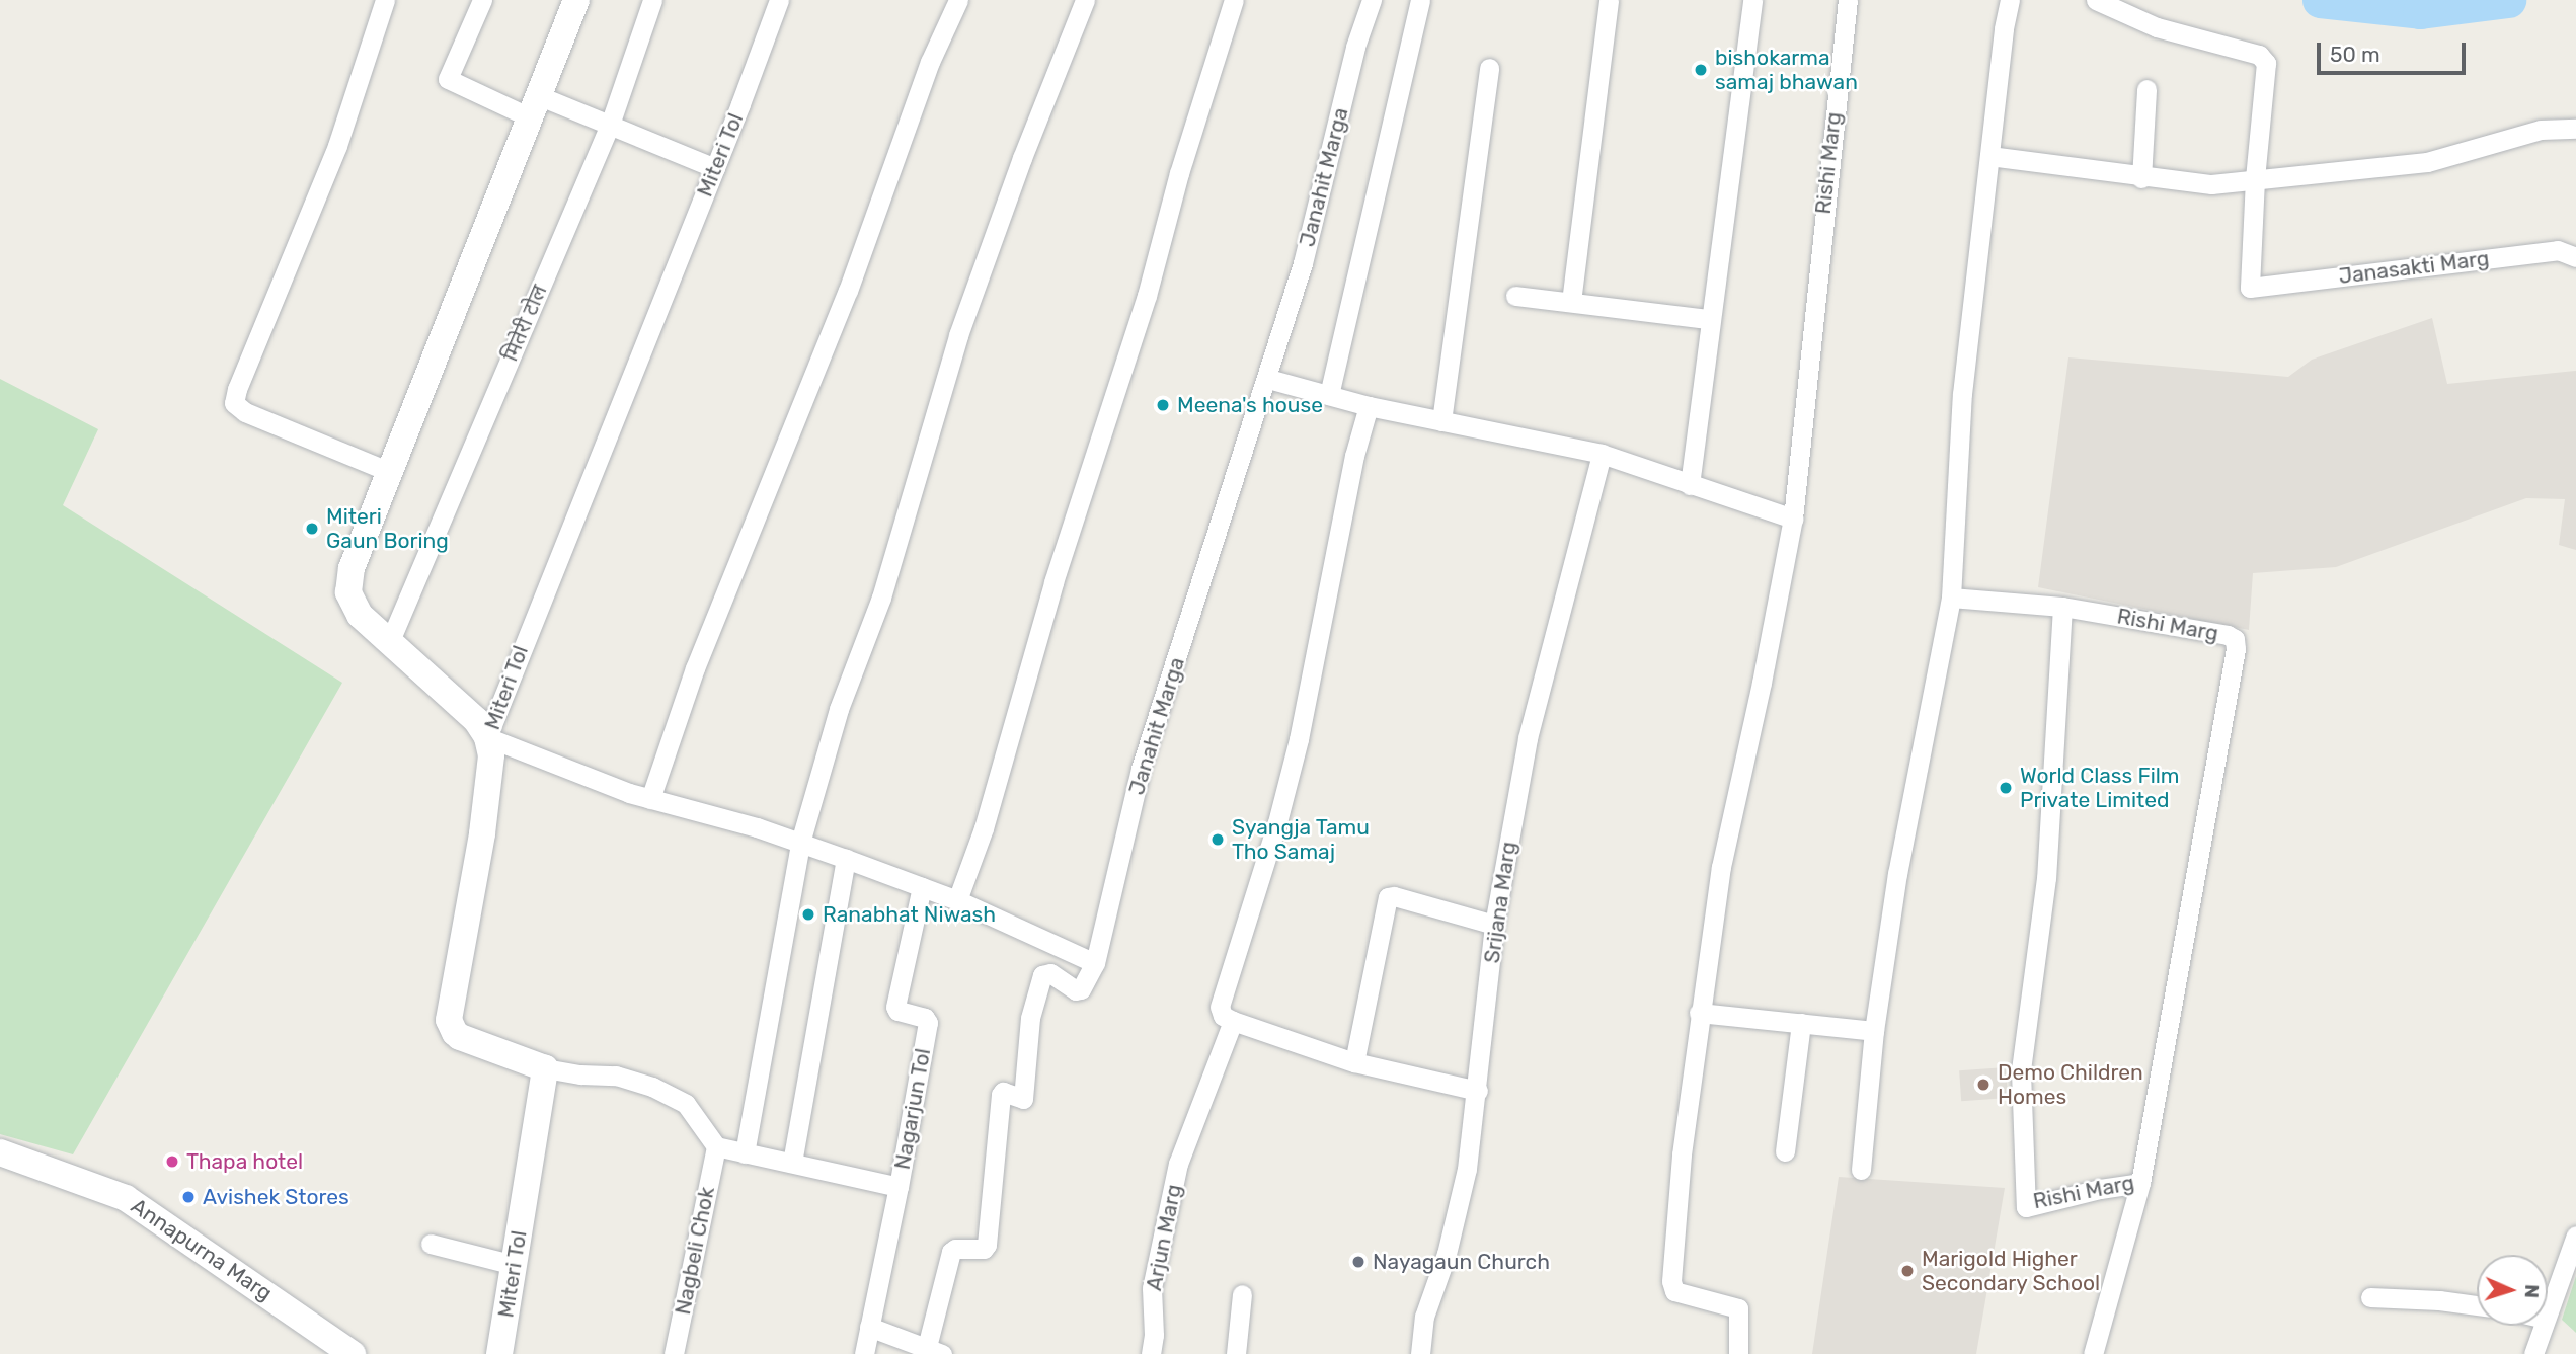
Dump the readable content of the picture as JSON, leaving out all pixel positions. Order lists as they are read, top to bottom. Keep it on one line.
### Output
{"streets":{"main road":["Miteri Tol","Annapurna Marg"],"street":["Rishi Marg","Janahit Marga","Janasakti Marg","मितेरी टोल","Srijana Marg","Nagarjun Tol","Arjun Marg","Nagbeli Chok"]},"places":["bishokarma samaj bhawan","Meena's house","Miteri Gaun Boring","World Class Film Private Limited","Syangja Tamu Tho Samaj","Ranabhat Niwash","Demo Children Homes","Thapa hotel","Avishek Stores","Nayagaun Church","Marigold Higher Secondary School"],"scale_bar":"50 m","north":"right"}
